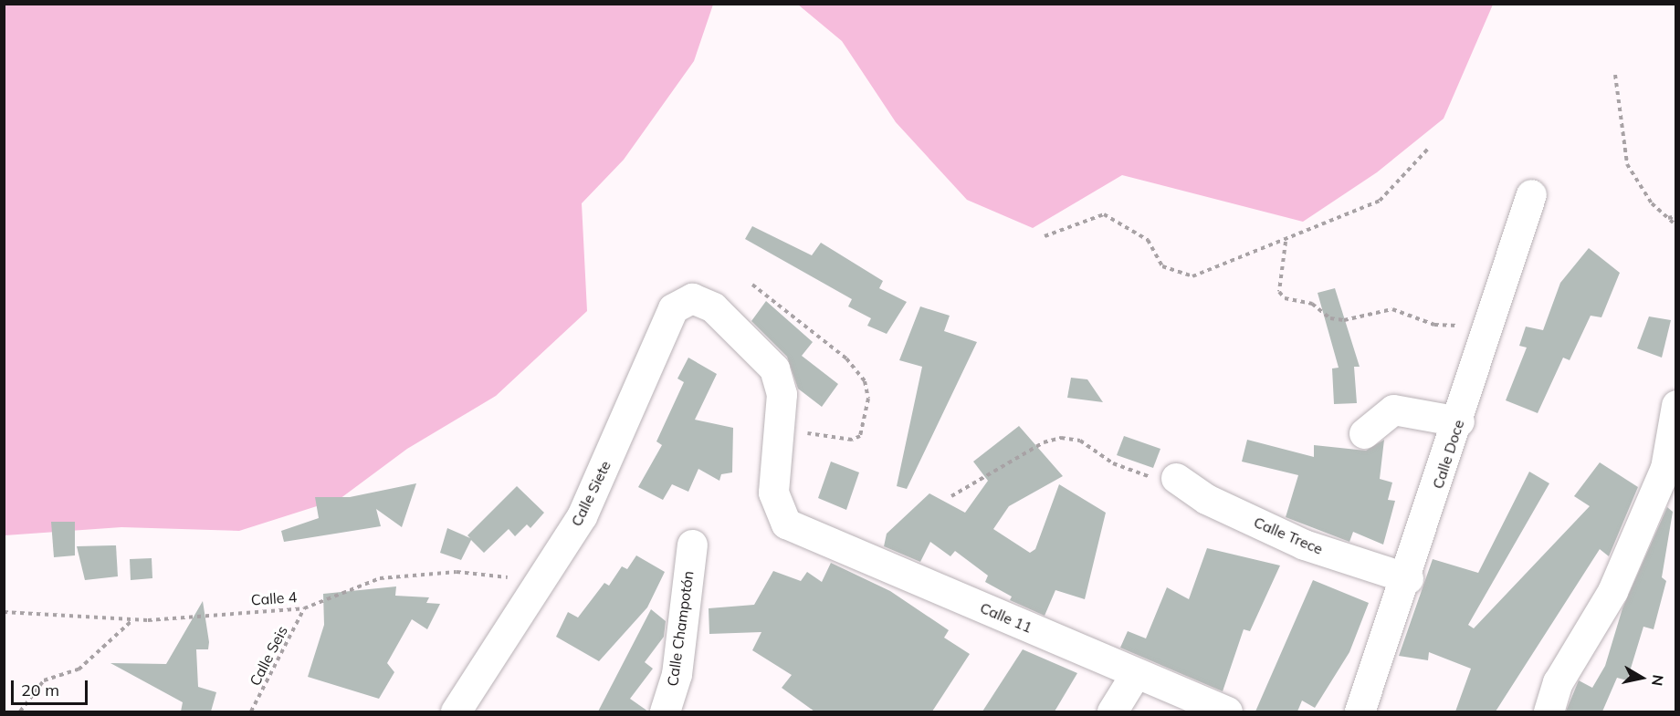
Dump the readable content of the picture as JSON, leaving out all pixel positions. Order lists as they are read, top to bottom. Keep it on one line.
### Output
{"streets":{"street":["Calle Doce","Calle Siete","Calle Trece","Calle 11","Calle Champotón"],"path":["Calle 4","Calle Seis"]},"crossings":[["Calle Doce","Calle Trece"],["Calle Siete","Calle 4"],["Calle Siete","Calle 11"],["Calle 4","Calle Seis"]],"scale_bar":"20 m","north":"right"}
